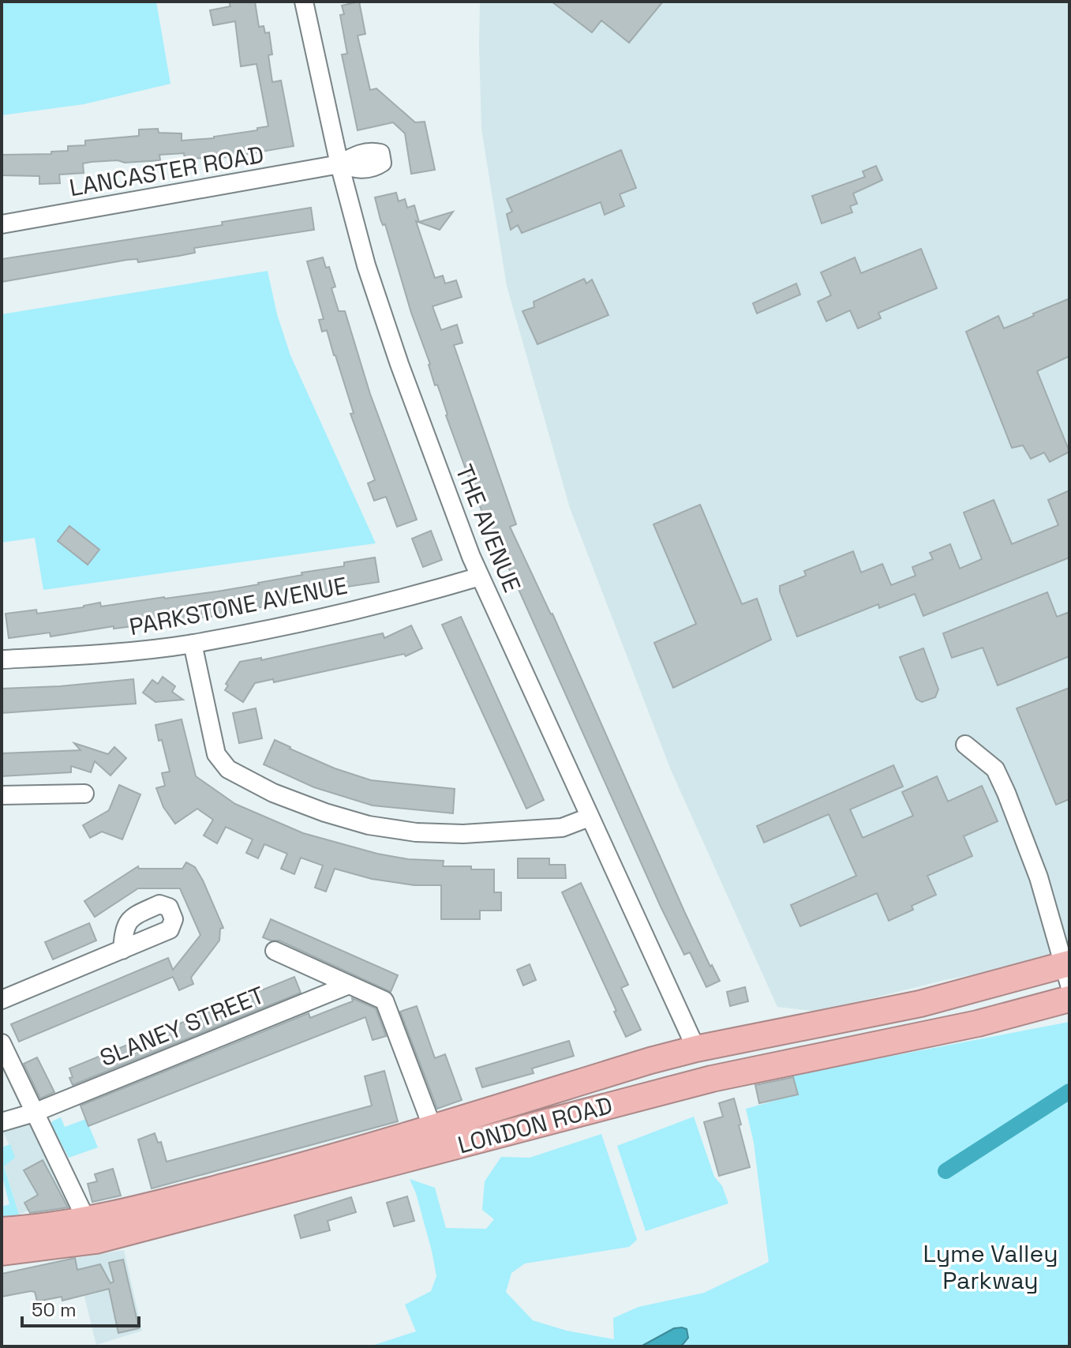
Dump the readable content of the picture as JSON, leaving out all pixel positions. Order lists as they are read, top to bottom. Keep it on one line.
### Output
{"streets":{"highway":["LONDON ROAD"],"street":["LANCASTER ROAD","THE AVENUE","PARKSTONE AVENUE","SLANEY STREET"]},"crossings":[["LANCASTER ROAD","THE AVENUE"],["THE AVENUE","PARKSTONE AVENUE"],["THE AVENUE","LONDON ROAD"]],"parks":["Lyme Valley Parkway"],"scale_bar":"50 m"}
